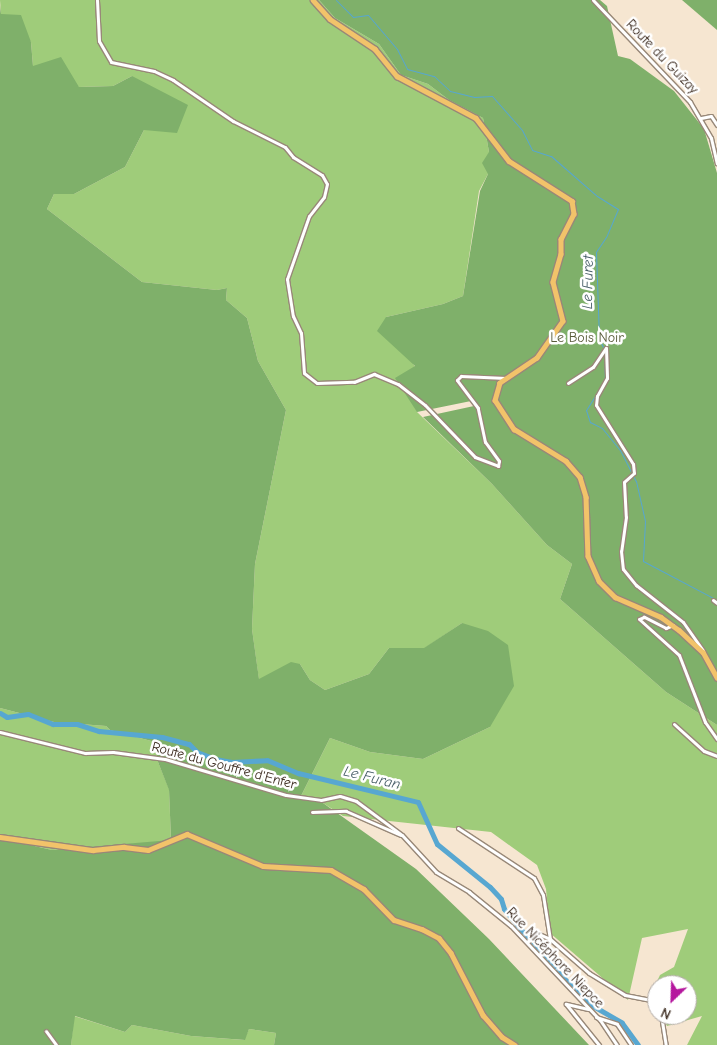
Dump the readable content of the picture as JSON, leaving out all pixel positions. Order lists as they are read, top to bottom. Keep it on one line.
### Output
{"streets":{"street":["Route du Guizay","Route du Gouffre d'Enfer","Rue Nicéphore Niepce"]},"crossings":[["Route du Gouffre d'Enfer","Rue Nicéphore Niepce"]],"water":["Le Furet","Le Furan"],"parks":["Le Bois Noir"],"north":"bottom left"}
